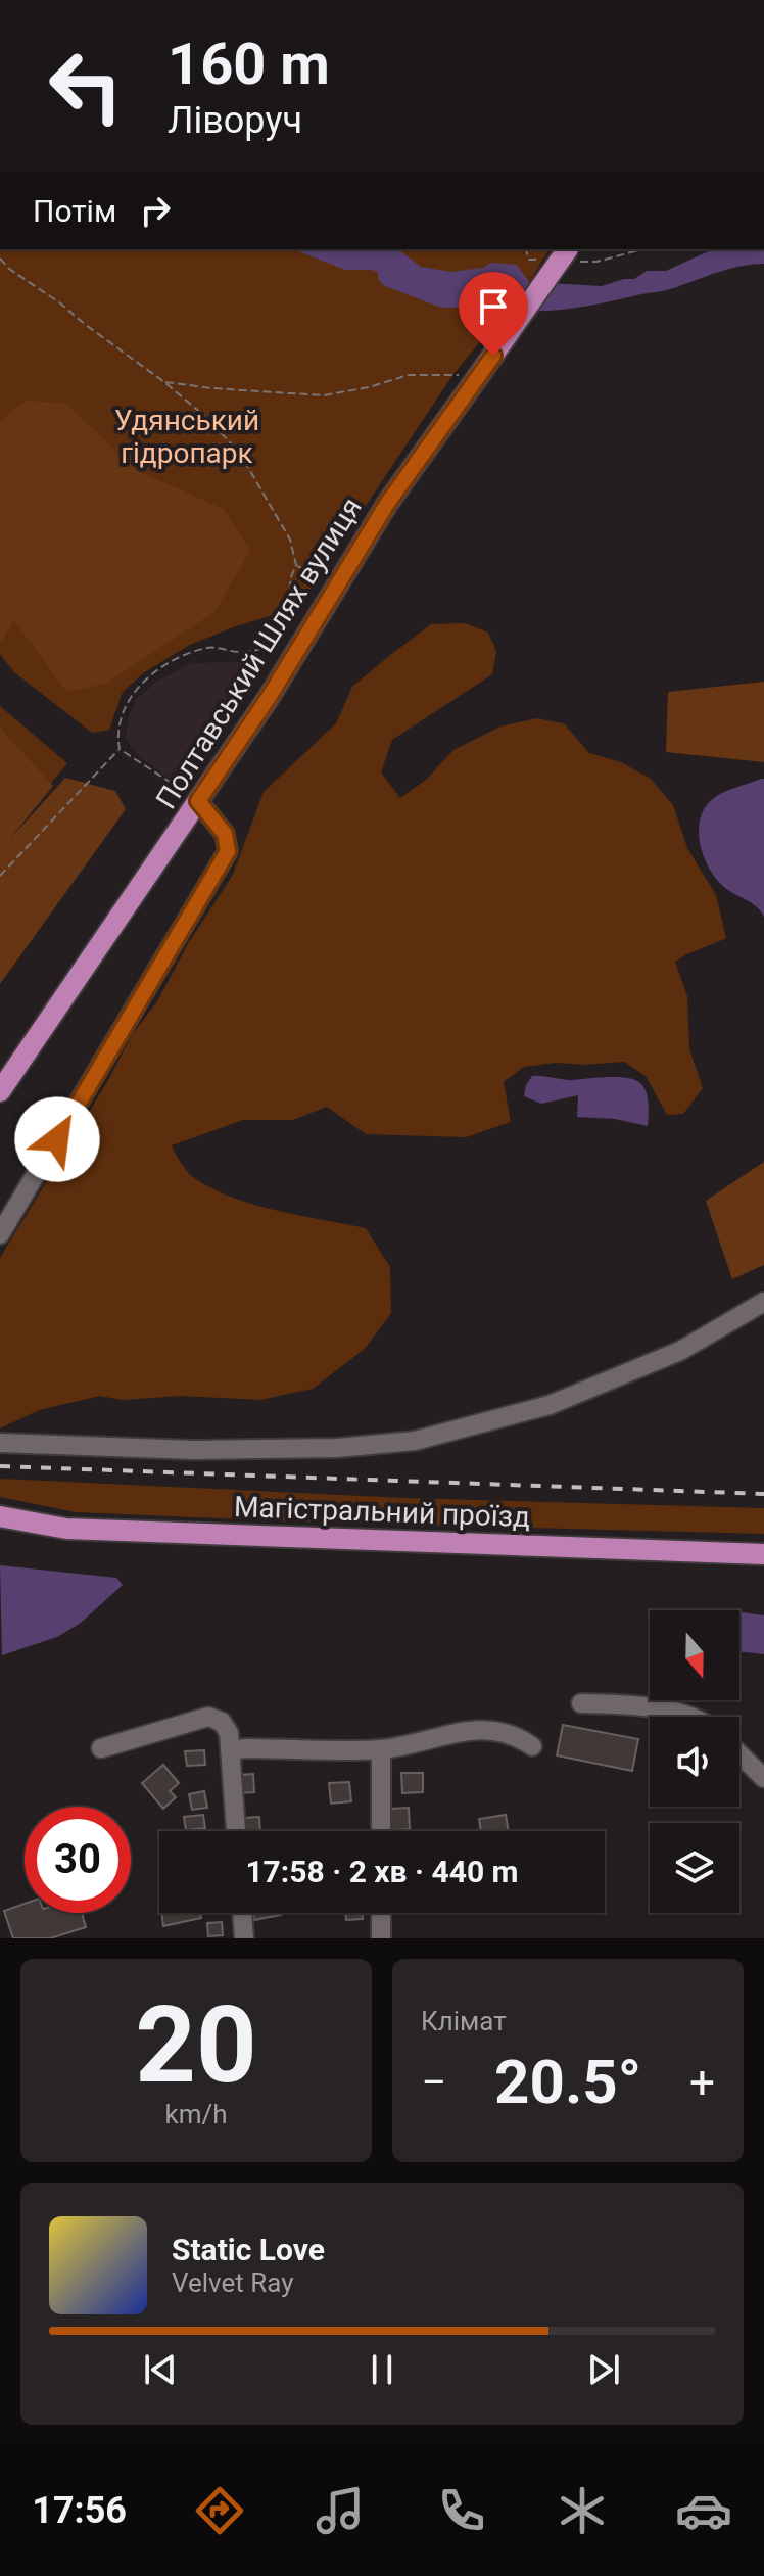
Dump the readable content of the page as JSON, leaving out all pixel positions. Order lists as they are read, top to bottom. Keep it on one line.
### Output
{"streets":{"main road":["Полтавський Шлях вулиця","Магістральний проїзд"]},"parks":["Удянський гідропарк"],"north":"bottom","page":{"turn":["160 m","Ліворуч"],"then":"Потім","limit":"30","trip":"17:58 · 2 хв · 440 m","tile":[["20","km/h"],"Клімат"],"heat":["−","20.5°","+"],"song":["Static Love","Velvet Ray"],"tabs":"17:56"}}
